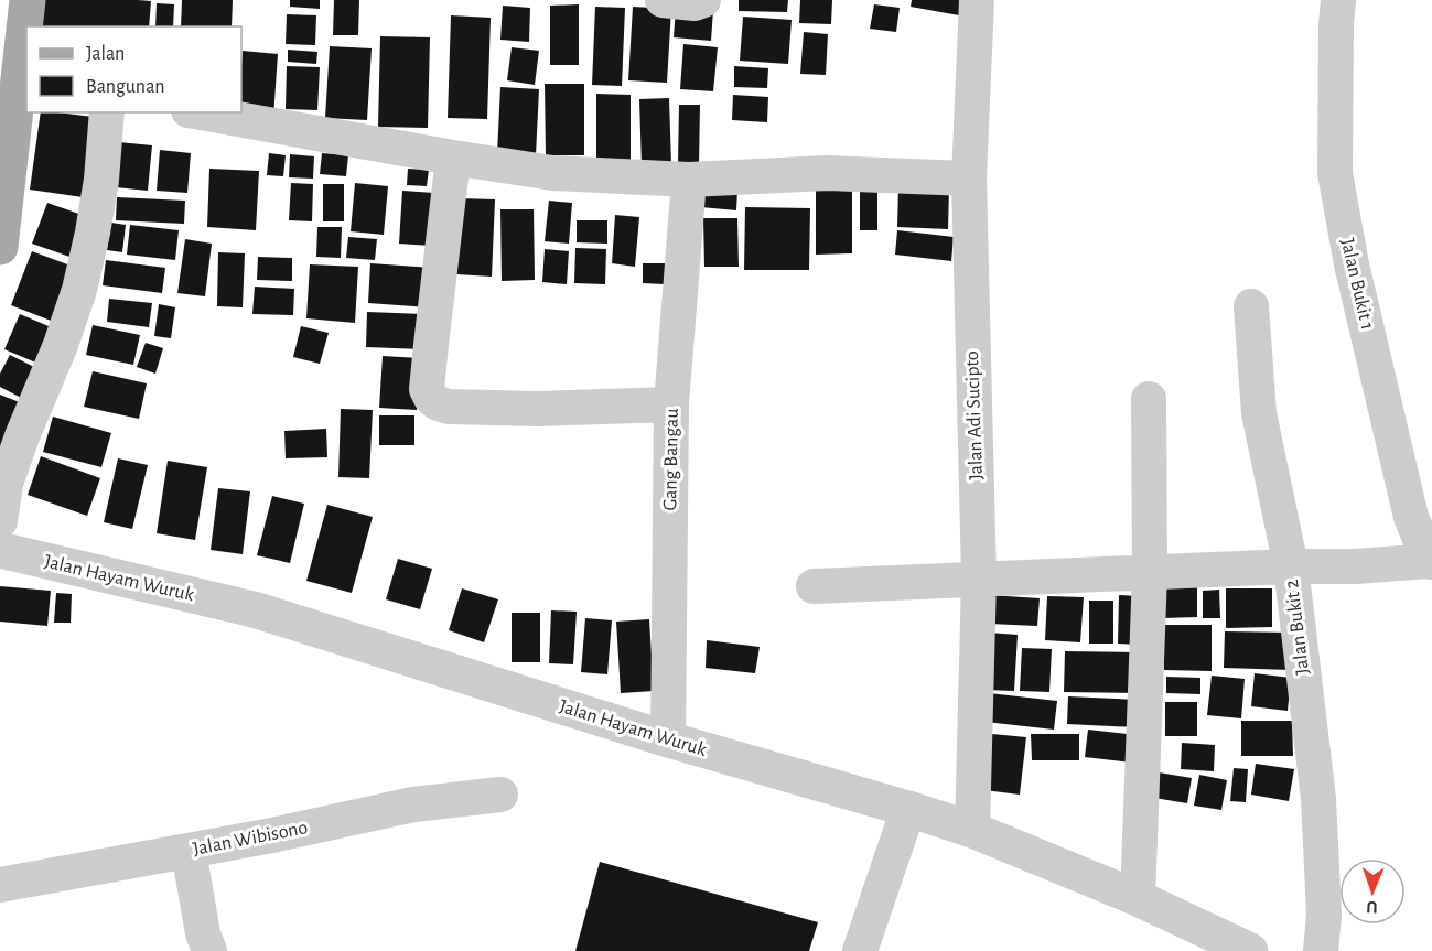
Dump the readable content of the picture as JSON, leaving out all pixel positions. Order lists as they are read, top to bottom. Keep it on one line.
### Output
{"streets":{"street":["Jalan Bukit 1","Jalan Adi Sucipto","Gang Bangau","Jalan Hayam Wuruk","Jalan Bukit 2","Jalan Wibisono"]},"crossings":[["Jalan Adi Sucipto","Jalan Hayam Wuruk"],["Gang Bangau","Jalan Hayam Wuruk"]],"legend":["Jalan","Bangunan"],"north":"bottom"}
